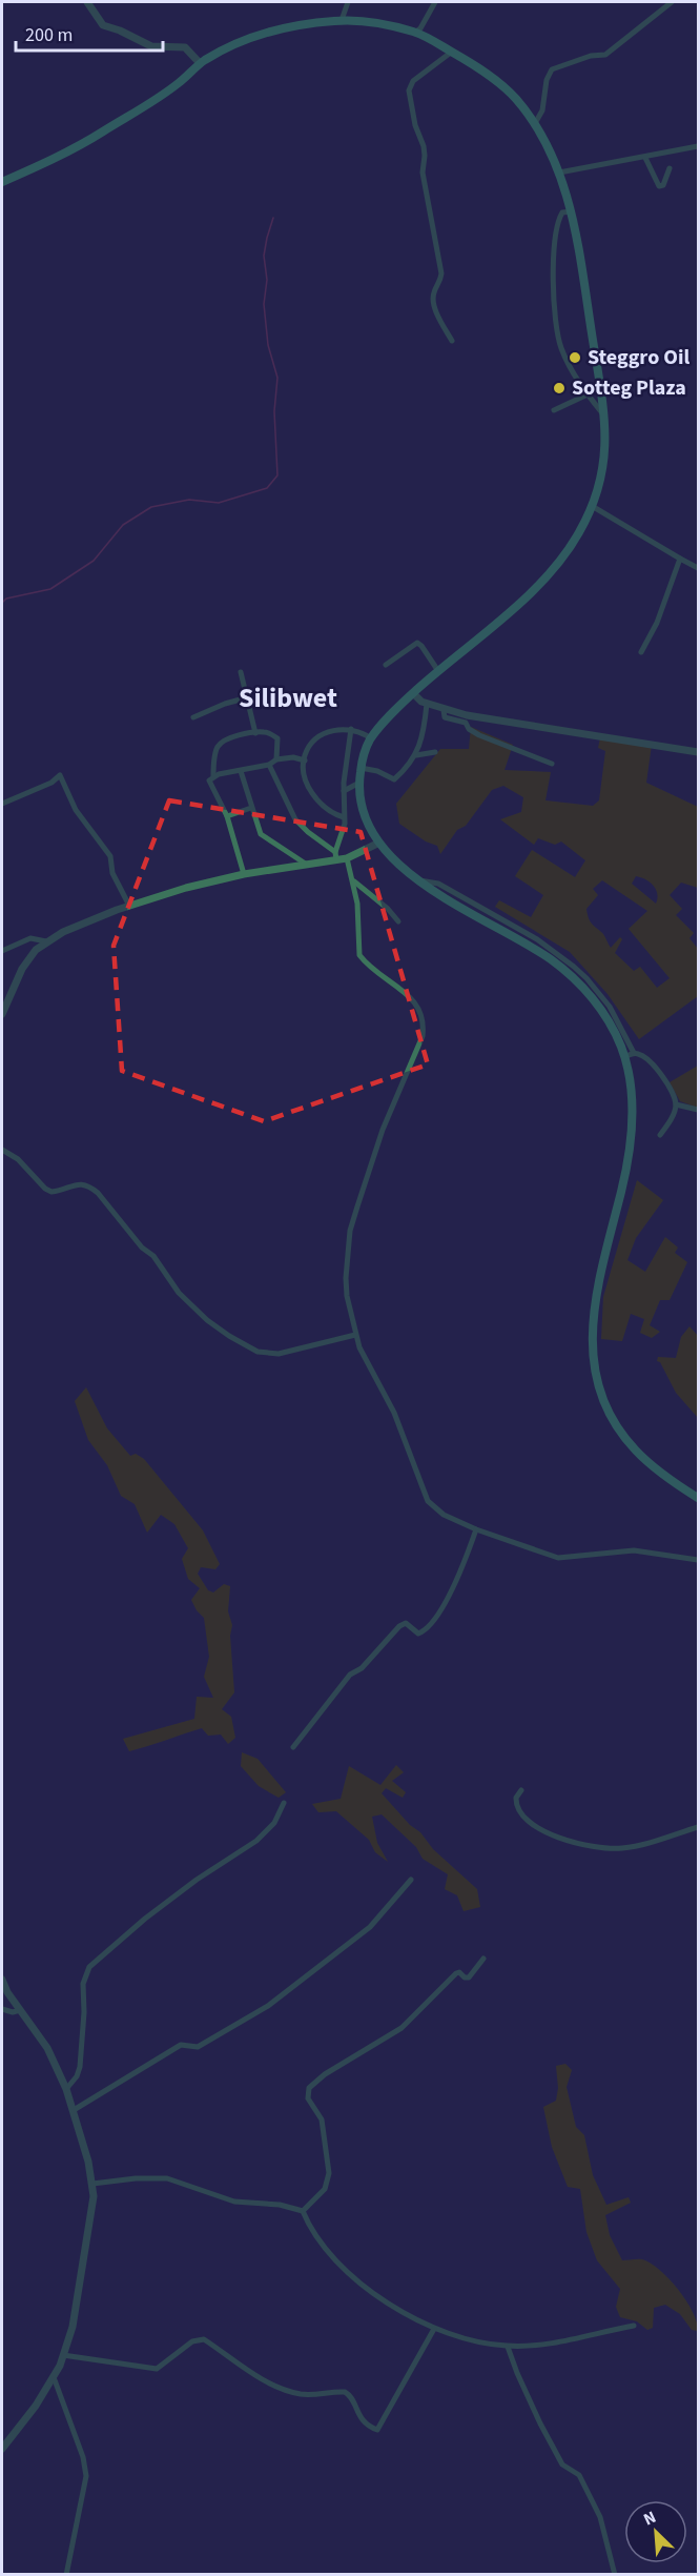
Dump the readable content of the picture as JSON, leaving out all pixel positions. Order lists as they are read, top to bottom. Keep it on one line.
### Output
{"districts":["Silibwet"],"places":["Steggro Oil","Sotteg Plaza"],"scale_bar":"200 m","north":"top left"}
